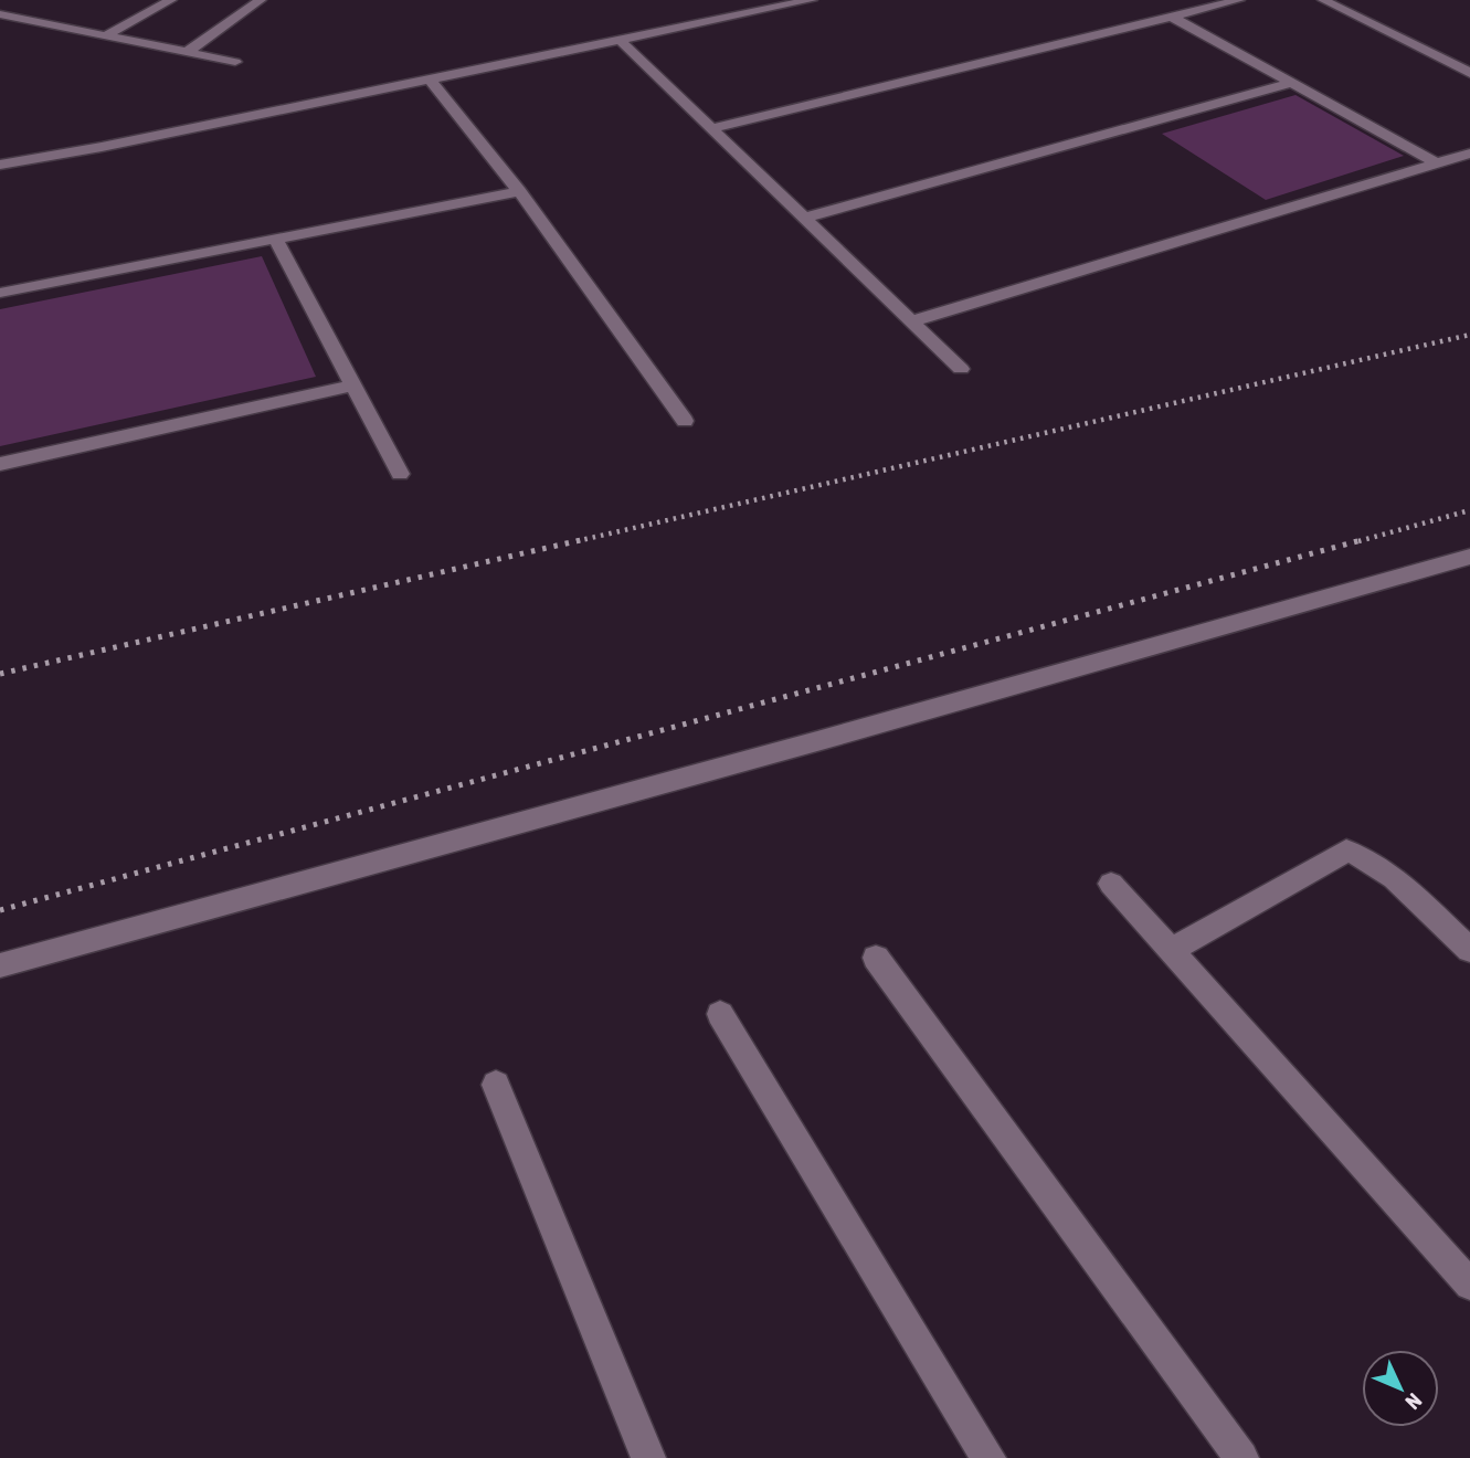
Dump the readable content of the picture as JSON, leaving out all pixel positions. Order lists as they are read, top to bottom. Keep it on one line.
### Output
{"north":"bottom right"}
